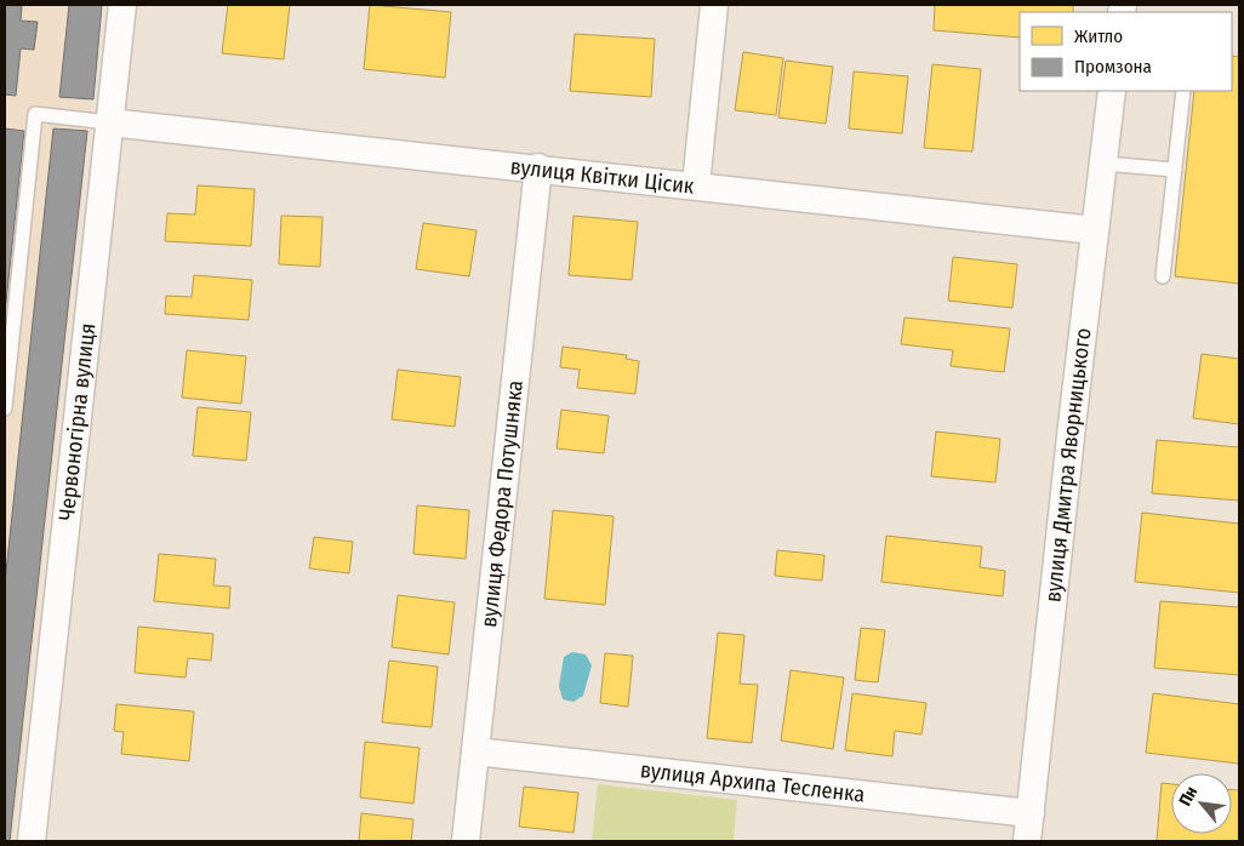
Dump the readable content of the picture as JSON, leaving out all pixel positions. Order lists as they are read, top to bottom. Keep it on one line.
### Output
{"streets":{"street":["вулиця Квітки Цісик","Червоногірна вулиця","вулиця Дмитра Яворницького","вулиця Федора Потушняка","вулиця Архипа Тесленка"]},"crossings":[["вулиця Квітки Цісик","Червоногірна вулиця"],["вулиця Квітки Цісик","вулиця Дмитра Яворницького"],["вулиця Квітки Цісик","вулиця Федора Потушняка"],["вулиця Дмитра Яворницького","вулиця Архипа Тесленка"],["вулиця Федора Потушняка","вулиця Архипа Тесленка"]],"legend":["Житло","Промзона"],"north":"top left"}
